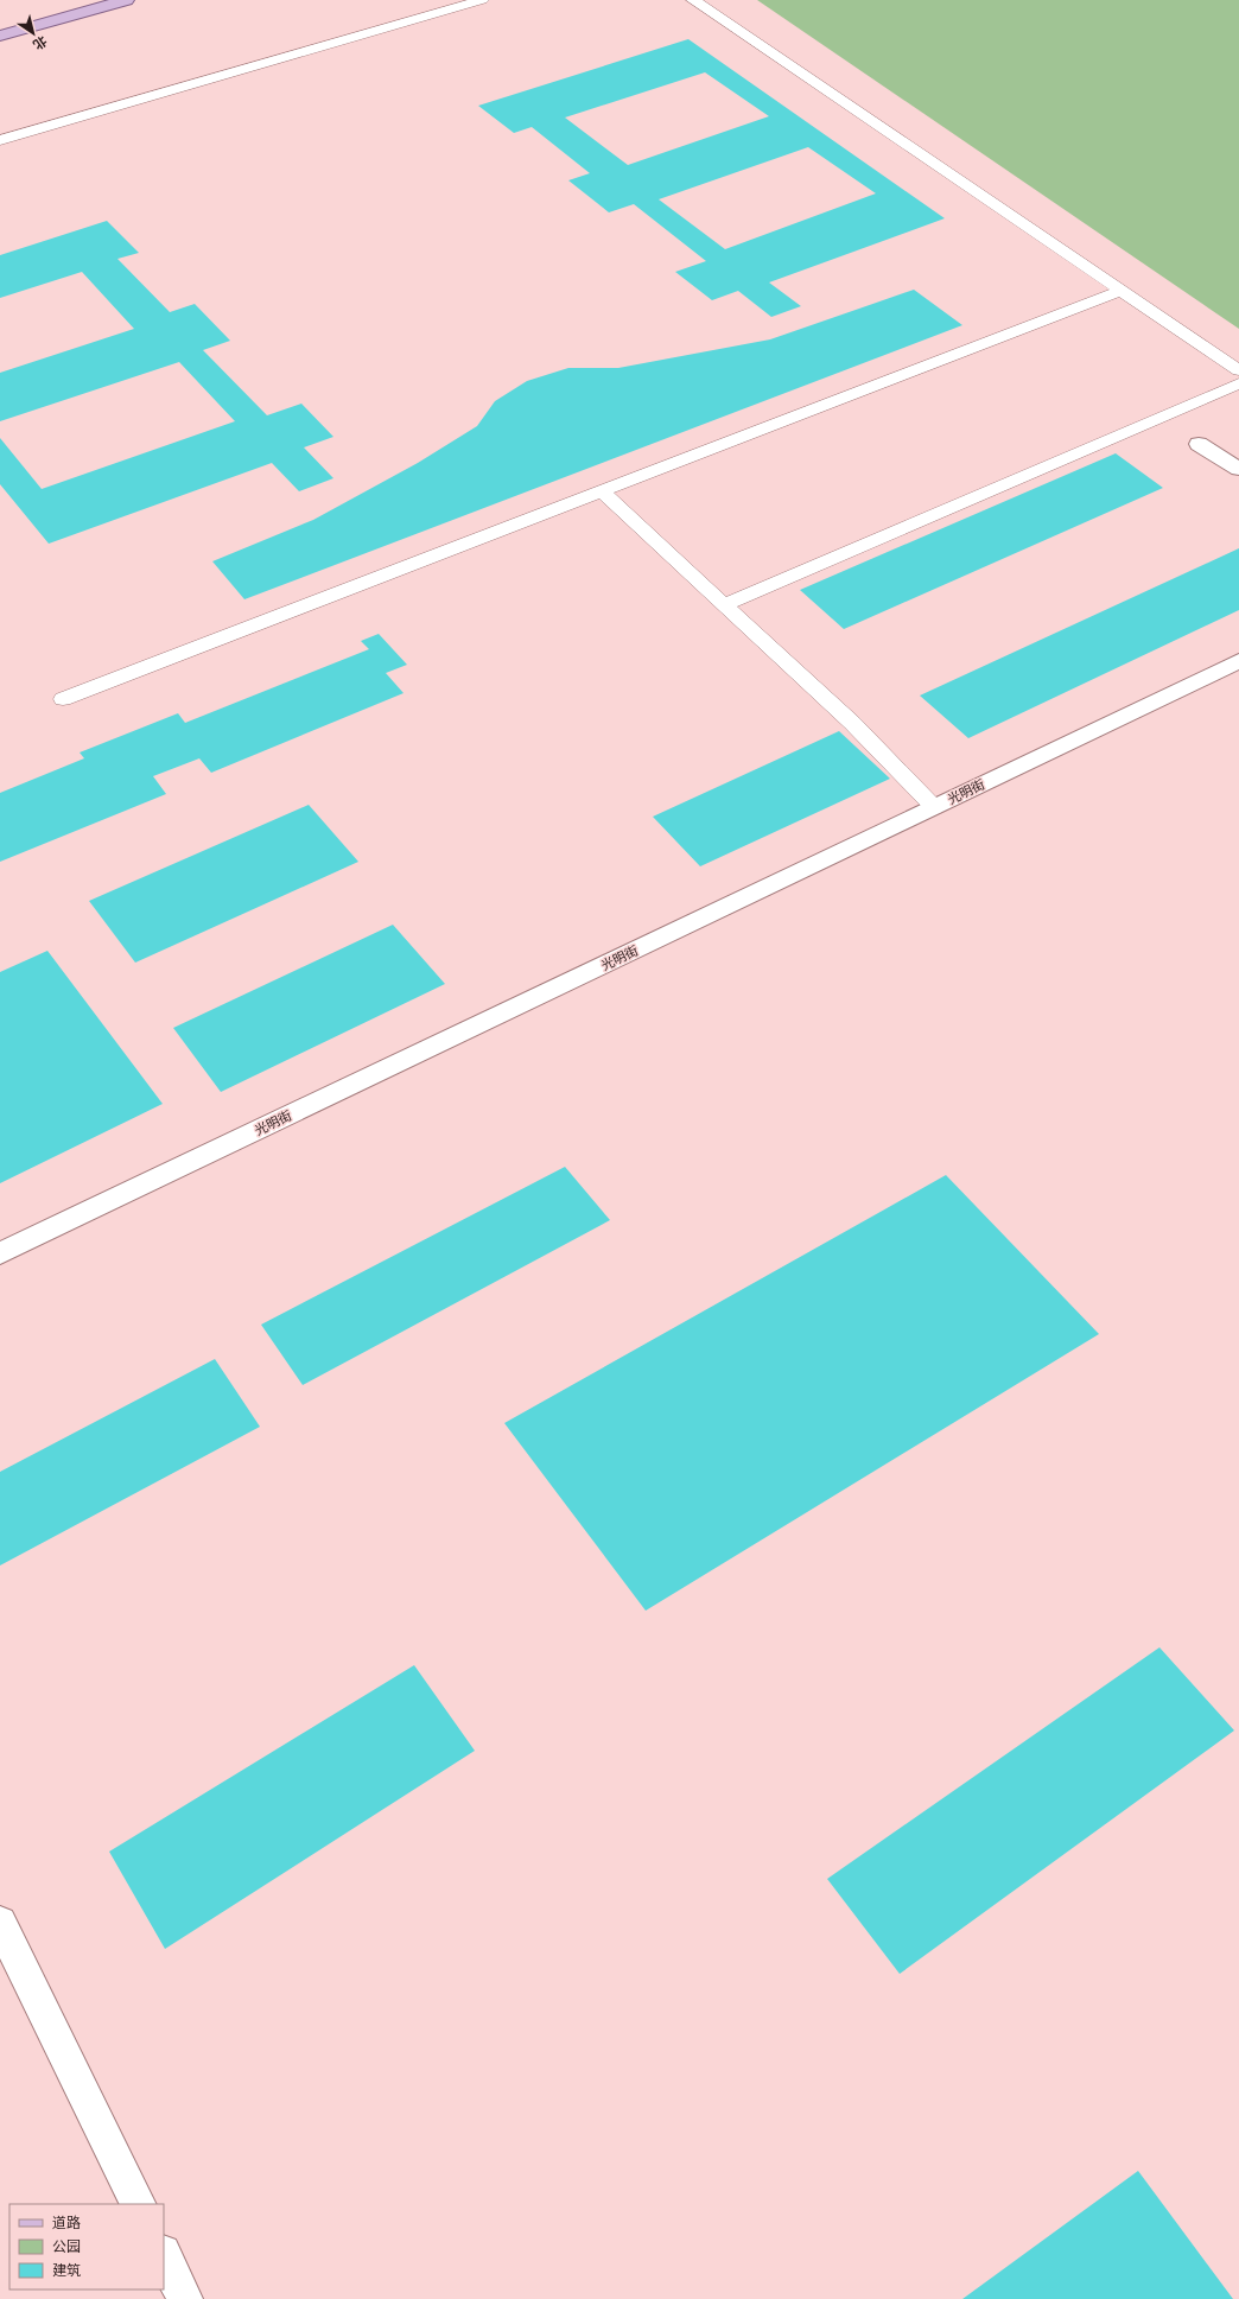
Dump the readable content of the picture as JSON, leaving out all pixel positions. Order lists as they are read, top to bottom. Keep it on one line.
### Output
{"streets":{"street":["光明街"]},"legend":["道路","公园","建筑"],"north":"bottom right"}
